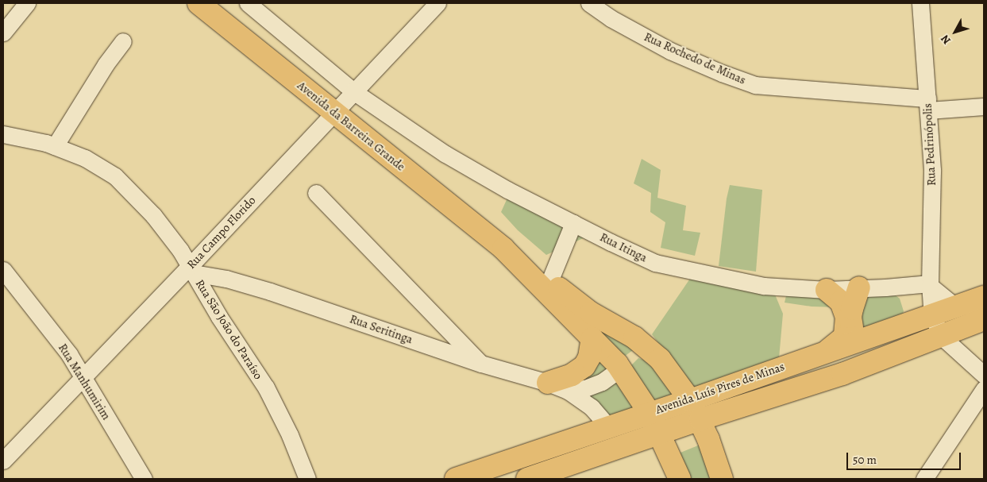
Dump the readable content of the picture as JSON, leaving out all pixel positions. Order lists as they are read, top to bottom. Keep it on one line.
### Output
{"streets":{"main road":["Avenida da Barreira Grande","Avenida Luís Pires de Minas"],"street":["Rua Rochedo de Minas","Rua Pedrinópolis","Rua Campo Florido","Rua Itinga","Rua São João do Paraíso","Rua Seritinga","Rua Manhumirim"]},"crossings":[["Rua Rochedo de Minas","Rua Pedrinópolis"],["Avenida da Barreira Grande","Rua Campo Florido"],["Avenida da Barreira Grande","Rua Seritinga"],["Avenida da Barreira Grande","Avenida Luís Pires de Minas"],["Rua Pedrinópolis","Rua Itinga"],["Rua Pedrinópolis","Avenida Luís Pires de Minas"],["Rua Campo Florido","Rua Itinga"],["Rua Campo Florido","Rua São João do Paraíso"],["Rua Campo Florido","Rua Seritinga"],["Rua Campo Florido","Rua Manhumirim"],["Rua São João do Paraíso","Rua Seritinga"],["Rua Seritinga","Avenida Luís Pires de Minas"]],"scale_bar":"50 m","north":"bottom left"}
